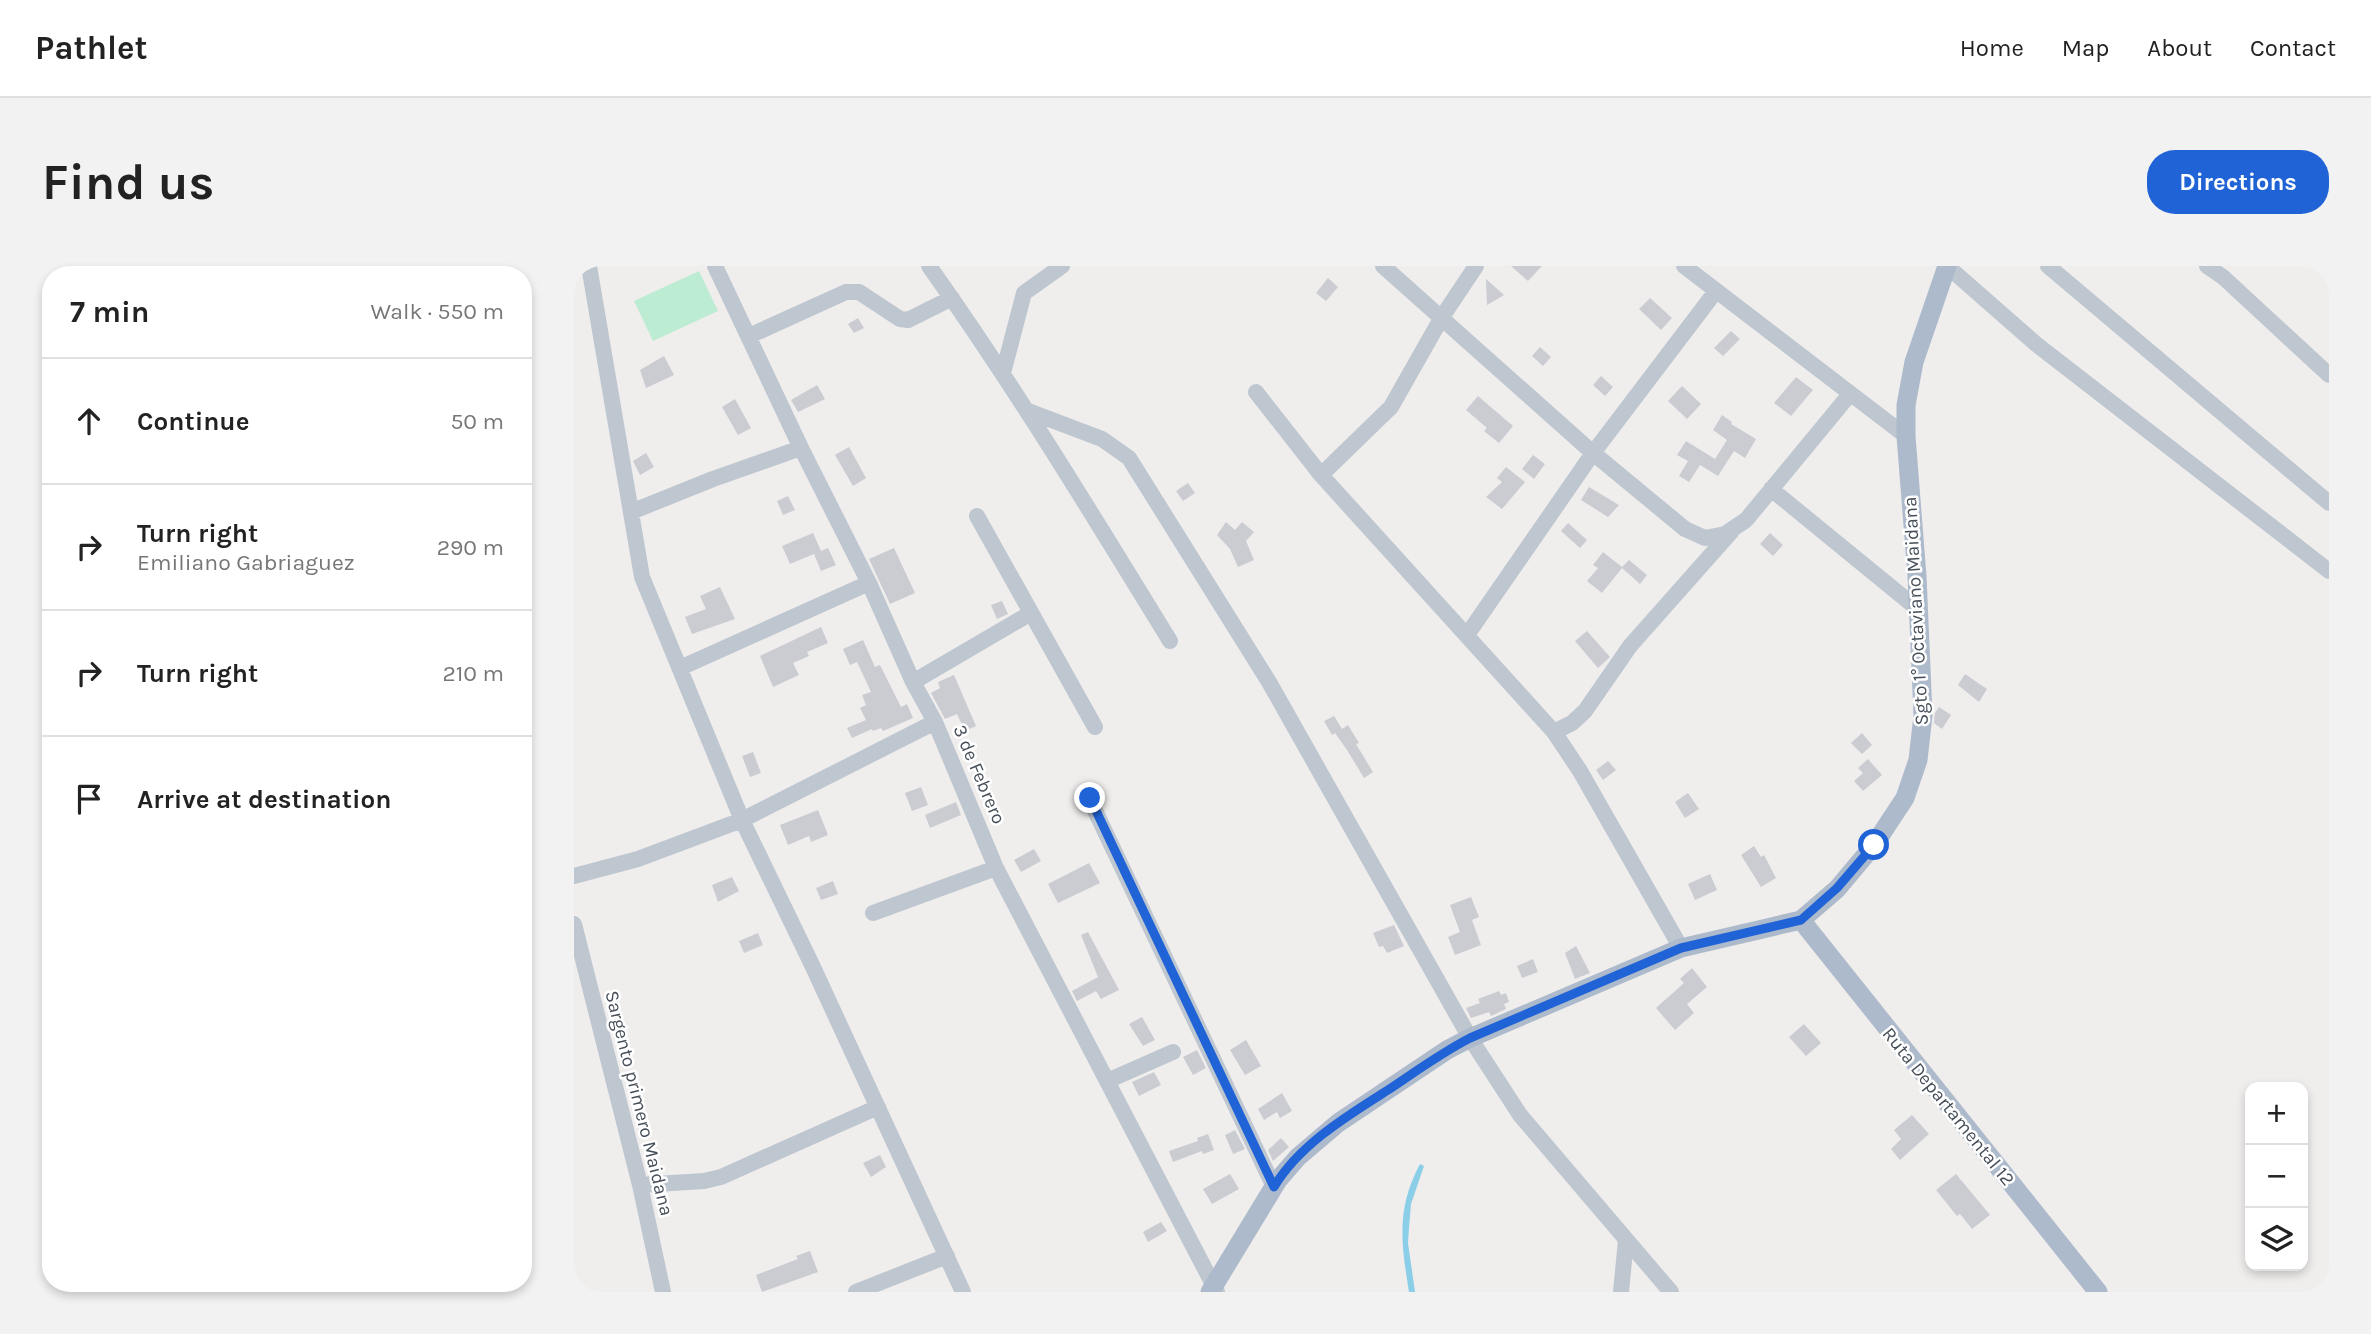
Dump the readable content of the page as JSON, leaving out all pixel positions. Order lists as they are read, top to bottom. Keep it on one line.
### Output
{"streets":{"main road":["Sgto 1° Octaviano Maidana","Ruta Departamental 12"],"street":["3 de Febrero","Sargento primero Maidana"]},"crossings":[["Sgto 1° Octaviano Maidana","Ruta Departamental 12"]],"page":{"header":"Pathlet","nav":["Home","Map","About","Contact"],"buttons":"Directions","title":"Find us","heading":["7 min","Walk · 550 m"],"list":[["Continue","50 m"],["Turn right","Emiliano Gabriaguez","290 m"],["Turn right","210 m"],"Arrive at destination"],"map_buttons":["+","−"]}}
